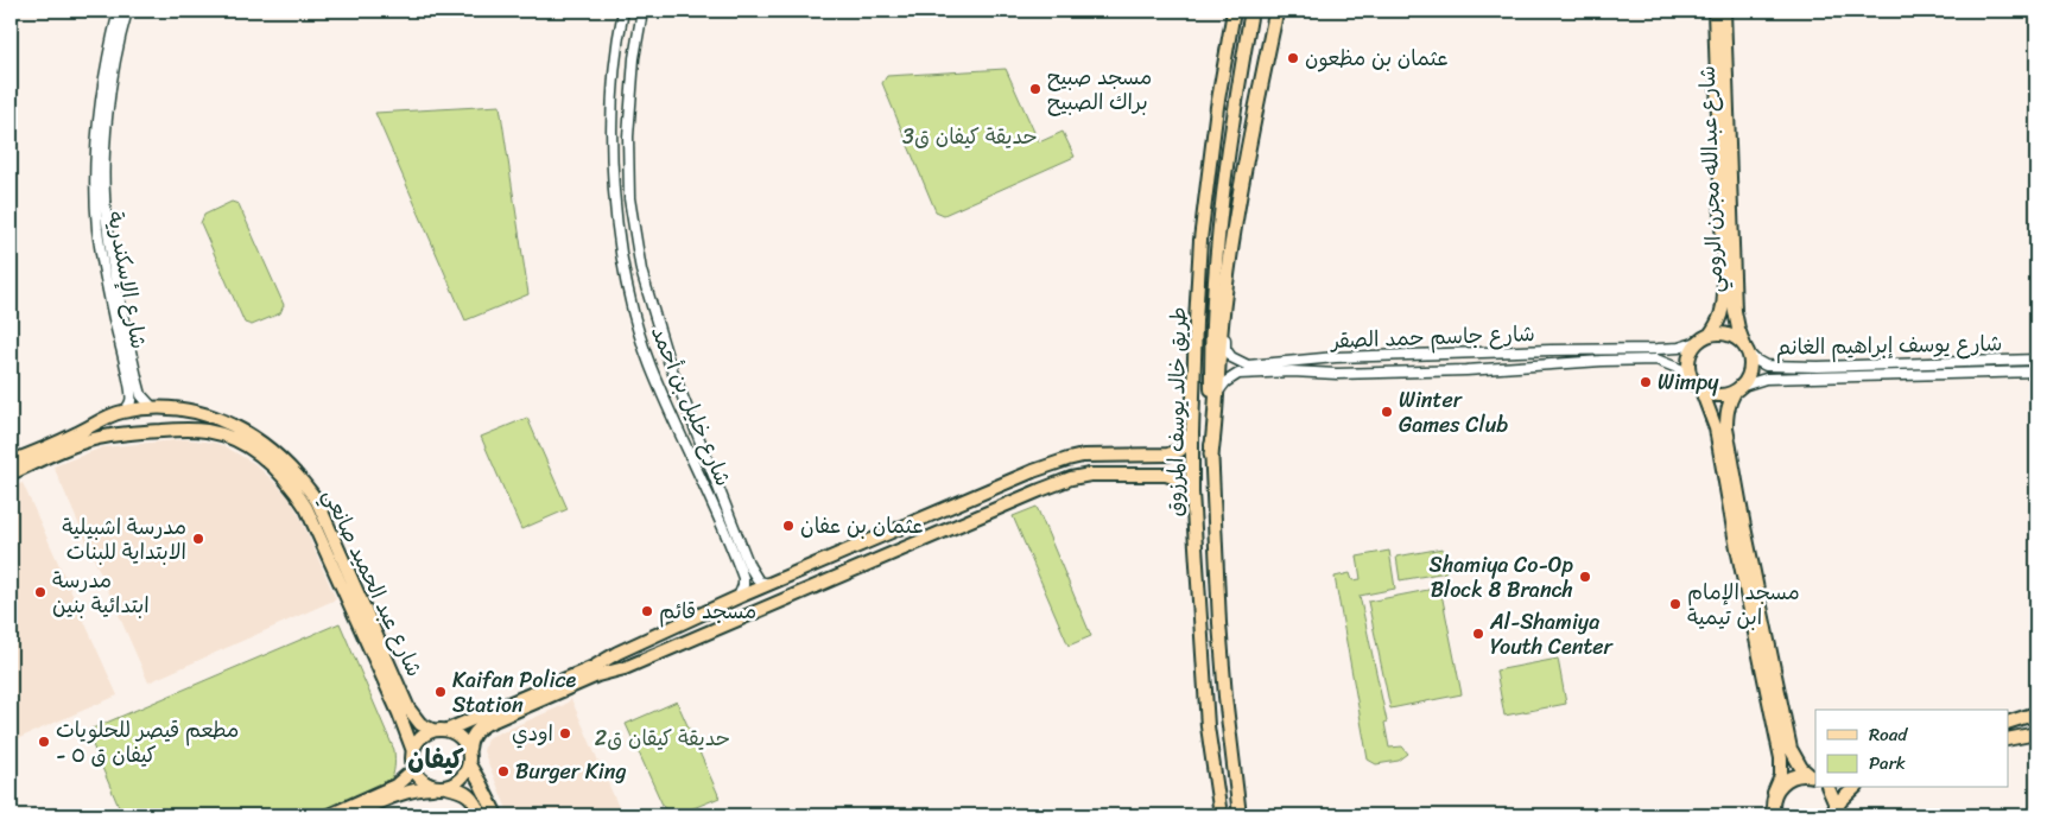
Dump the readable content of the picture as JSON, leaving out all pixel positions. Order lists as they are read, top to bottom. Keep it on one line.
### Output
{"streets":{"main road":["شارع عبدالله مجرن الرومي","طريق خالد يوسف المرزوق","شارع عبد الحميد صانعي"],"street":["شارع الإسكندرية","شارع جاسم حمد الصقر","شارع يوسف إبراهيم الغانم","شارع خليل بن أحمد"]},"crossings":[["شارع عبدالله مجرن الرومي","شارع جاسم حمد الصقر"],["شارع عبدالله مجرن الرومي","شارع يوسف إبراهيم الغانم"],["شارع الإسكندرية","شارع عبد الحميد صانعي"],["شارع جاسم حمد الصقر","شارع يوسف إبراهيم الغانم"]],"districts":["كيفان"],"parks":["حديقة كيفان ق3","حديقة كيقان ق2"],"places":["عثمان بن مظعون","مسجد صبيح براك الصبيح","Wimpy","Winter Games Club","عثمان بن عفان","مدرسة اشبيلية الابتداية للبنات","Shamiya Co-Op Block 8 Branch","مدرسة ابتدائية بنين","مسجد الإمام ابن تيمية","مسجد قائم","Al-Shamiya Youth Center","Kaifan Police Station","اودي","مطعم قيصر للحلويات - كيفان ق ٥","Burger King"],"legend":["Road","Park"]}
